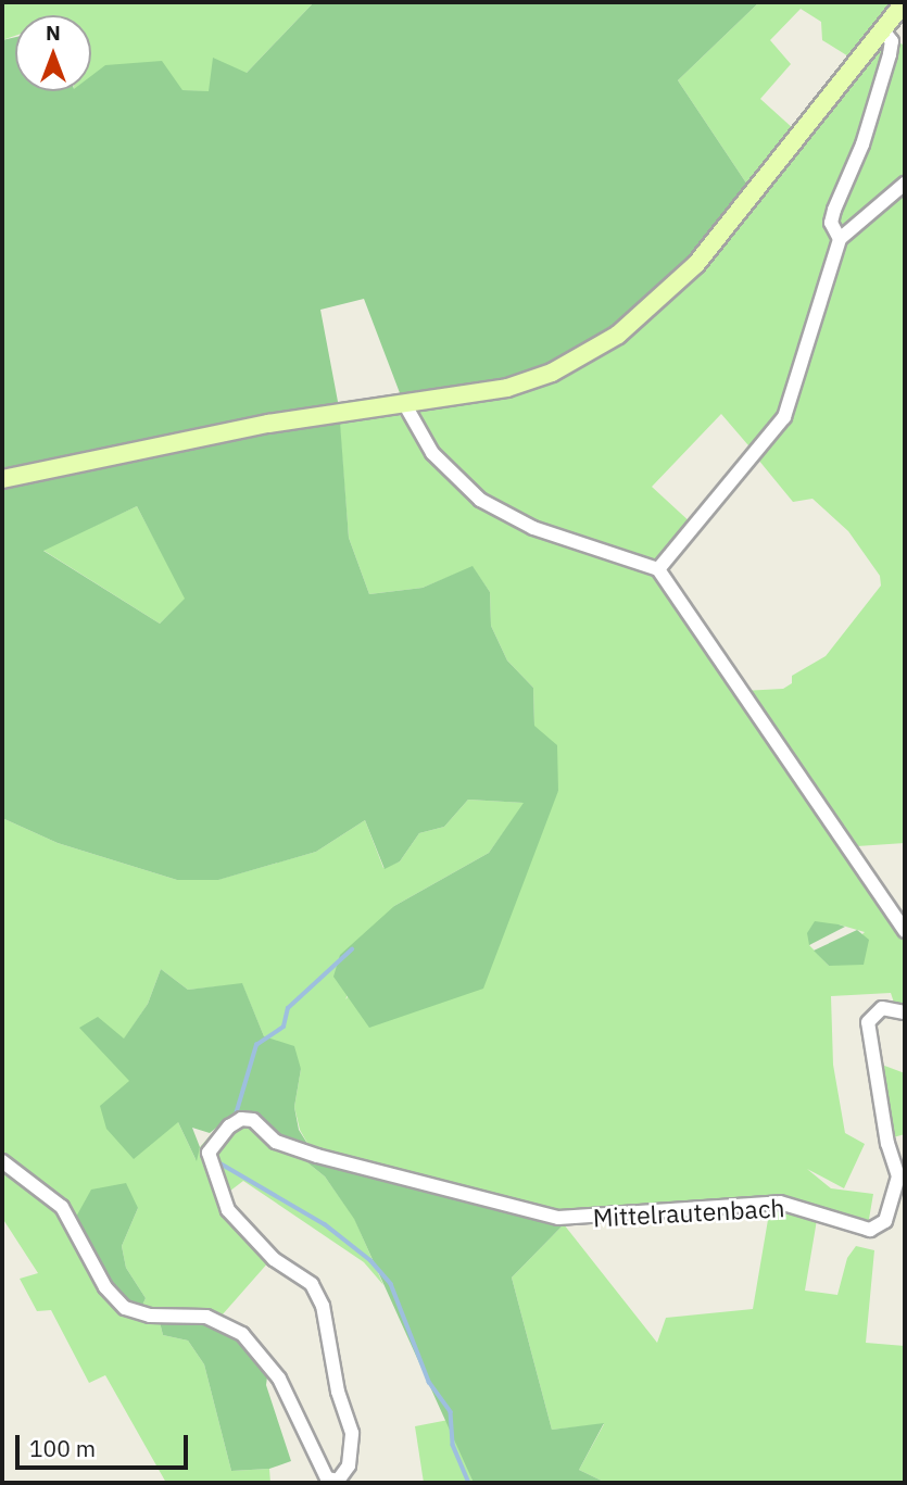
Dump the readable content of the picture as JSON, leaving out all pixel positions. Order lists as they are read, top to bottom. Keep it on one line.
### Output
{"streets":{"street":["Mittelrautenbach"]},"scale_bar":"100 m","north":"top"}
